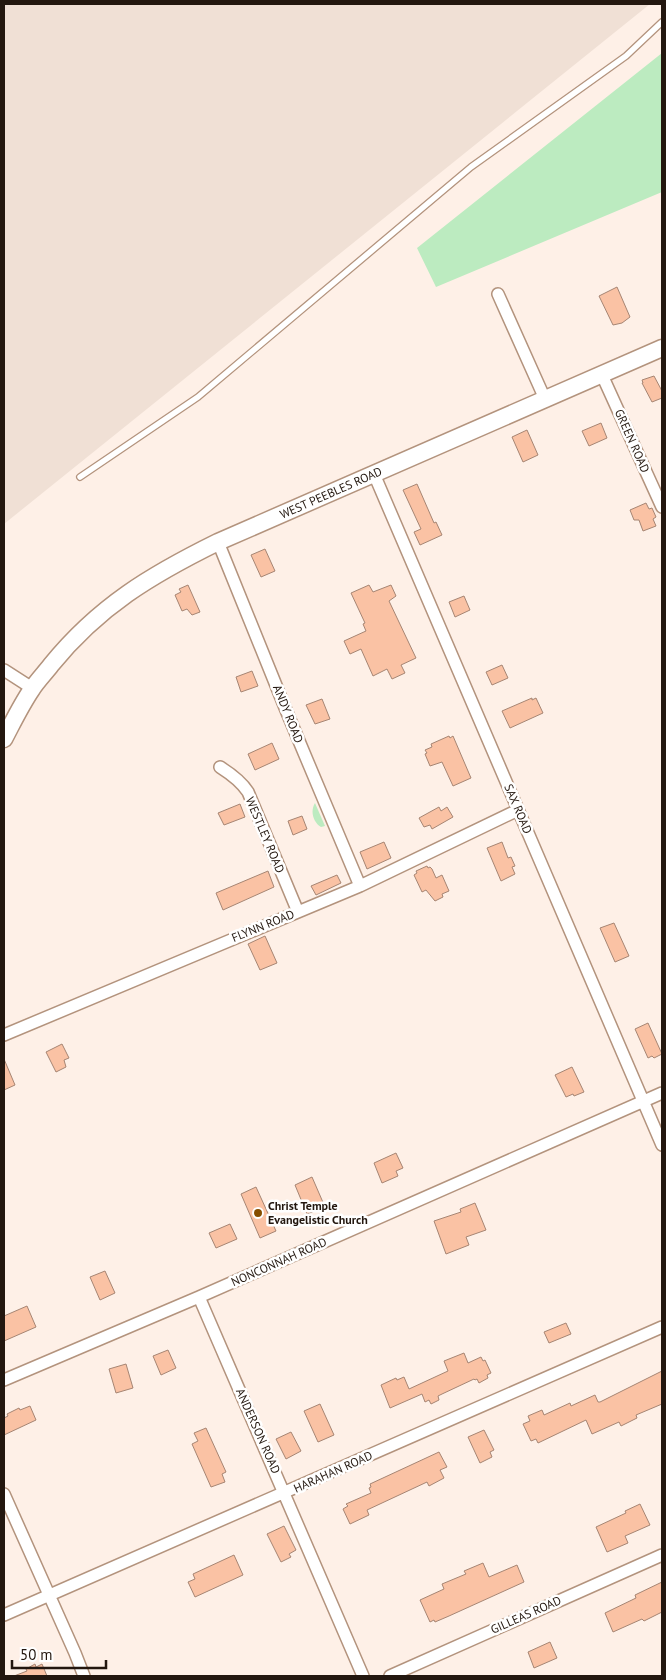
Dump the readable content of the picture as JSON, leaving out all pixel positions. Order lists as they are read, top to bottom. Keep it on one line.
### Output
{"streets":{"main road":["WEST PEEBLES ROAD"],"street":["GREEN ROAD","ANDY ROAD","SAX ROAD","WESTLEY ROAD","FLYNN ROAD","NONCONNAH ROAD","ANDERSON ROAD","HARAHAN ROAD","GILLEAS ROAD"]},"crossings":[["GREEN ROAD","WEST PEEBLES ROAD"],["WEST PEEBLES ROAD","ANDY ROAD"],["WEST PEEBLES ROAD","SAX ROAD"],["ANDY ROAD","FLYNN ROAD"],["SAX ROAD","FLYNN ROAD"],["SAX ROAD","NONCONNAH ROAD"],["WESTLEY ROAD","FLYNN ROAD"],["NONCONNAH ROAD","ANDERSON ROAD"],["ANDERSON ROAD","HARAHAN ROAD"]],"places":["Christ Temple Evangelistic Church"],"scale_bar":"50 m"}
